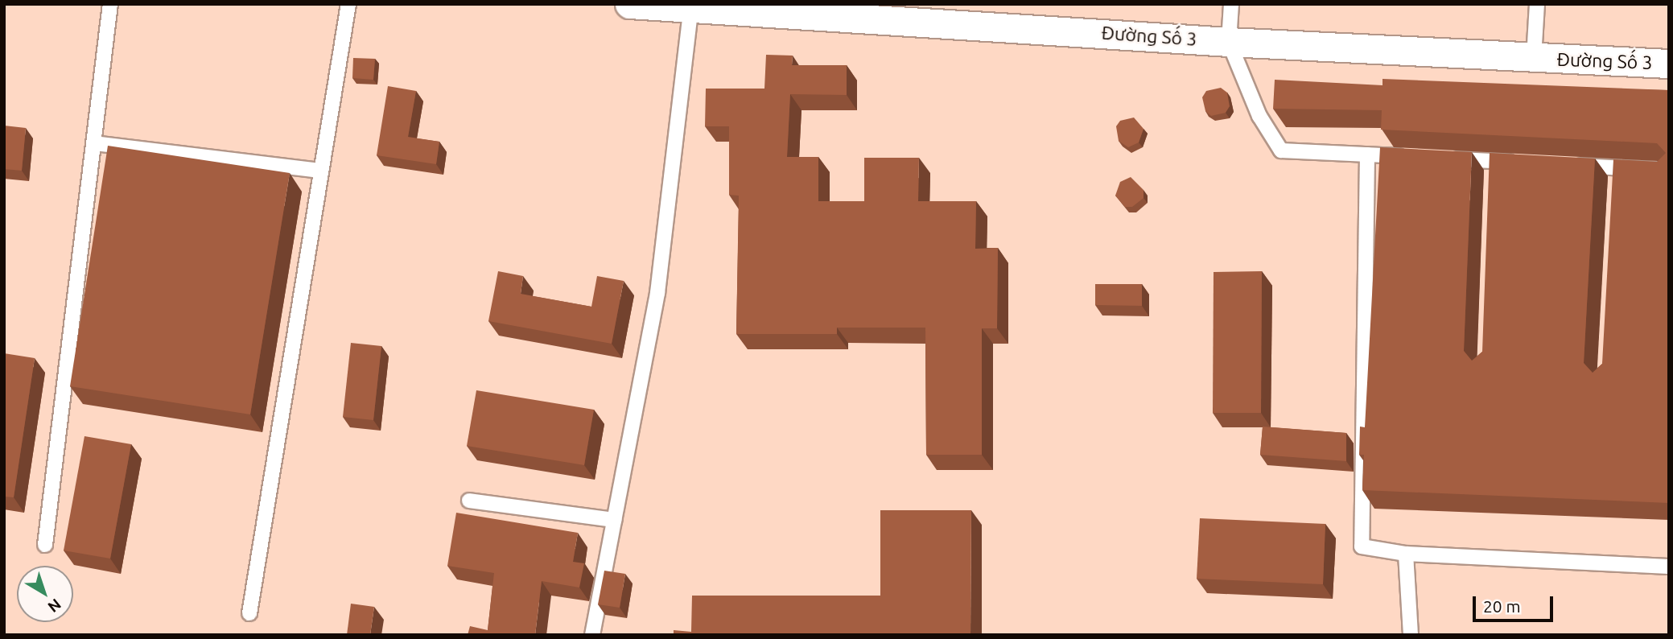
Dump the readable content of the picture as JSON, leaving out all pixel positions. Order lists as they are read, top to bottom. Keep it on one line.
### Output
{"streets":{"street":["Đường Số 3"]},"scale_bar":"20 m","north":"bottom right"}
